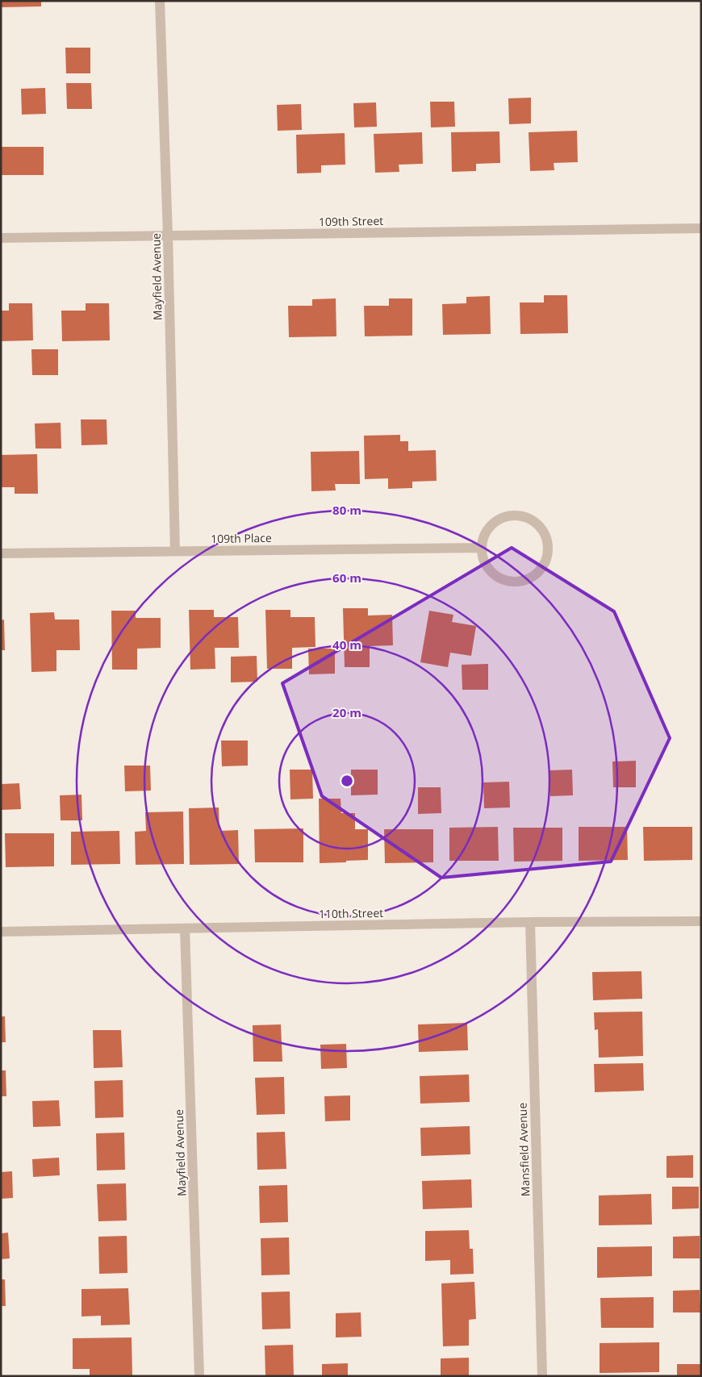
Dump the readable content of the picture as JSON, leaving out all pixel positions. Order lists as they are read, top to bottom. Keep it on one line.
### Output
{"streets":{"street":["109th Street","Mayfield Avenue","109th Place","110th Street","Mansfield Avenue"]},"crossings":[["109th Street","Mayfield Avenue"],["Mayfield Avenue","109th Place"],["Mayfield Avenue","110th Street"],["110th Street","Mansfield Avenue"]],"rings":["80 m","60 m","40 m","20 m"]}
